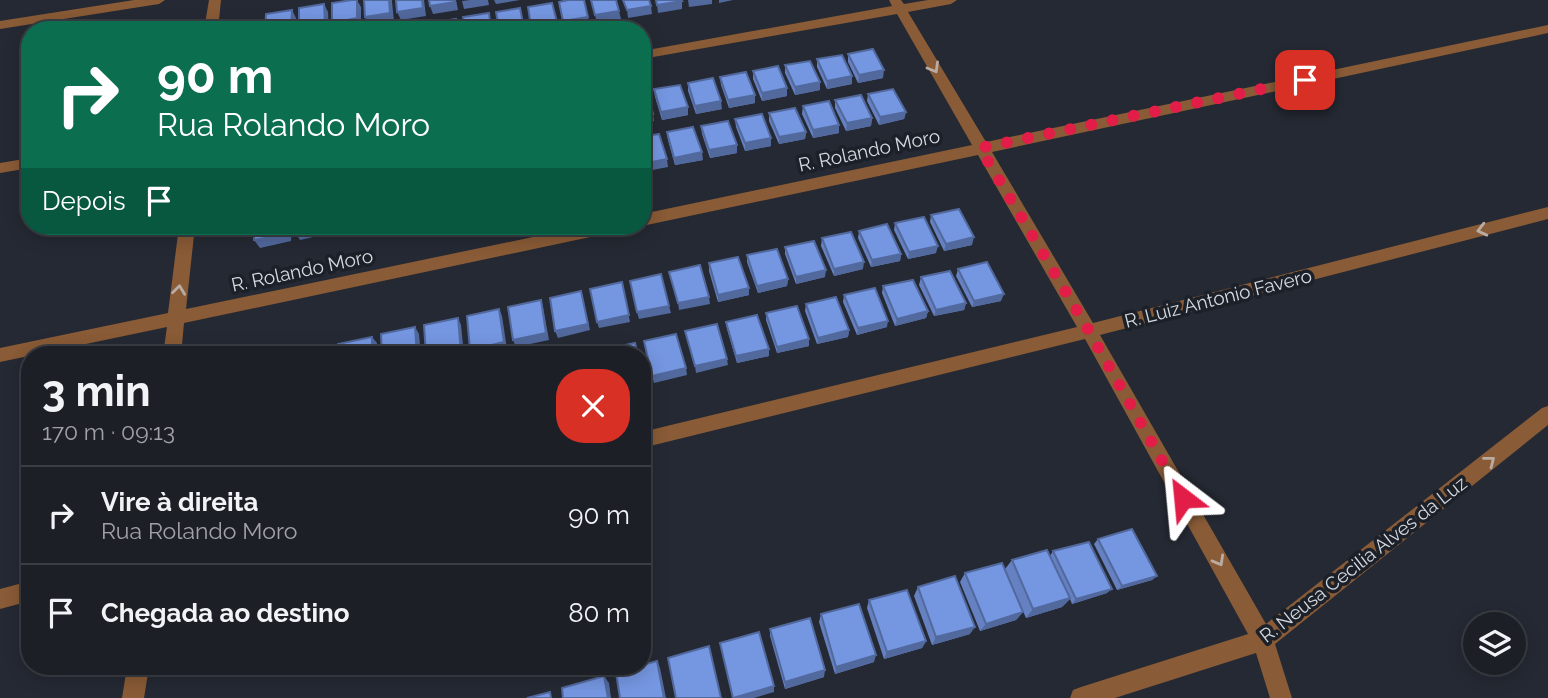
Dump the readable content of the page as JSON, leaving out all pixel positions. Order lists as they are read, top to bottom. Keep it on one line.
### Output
{"streets":{"street":["R. Rolando Moro","R. Luiz Antonio Favero","R. Neusa Cecilia Alves da Luz"]},"one_way":["R. Luiz Antonio Favero","R. Neusa Cecilia Alves da Luz"],"page":{"turn":["90 m","Rua Rolando Moro"],"then":"Depois","heading":["3 min","170 m · 09:13"],"list":[{"name":"Vire à direita","note":"Rua Rolando Moro","value":"90 m"},{"name":"Chegada ao destino","value":"80 m"}]}}
